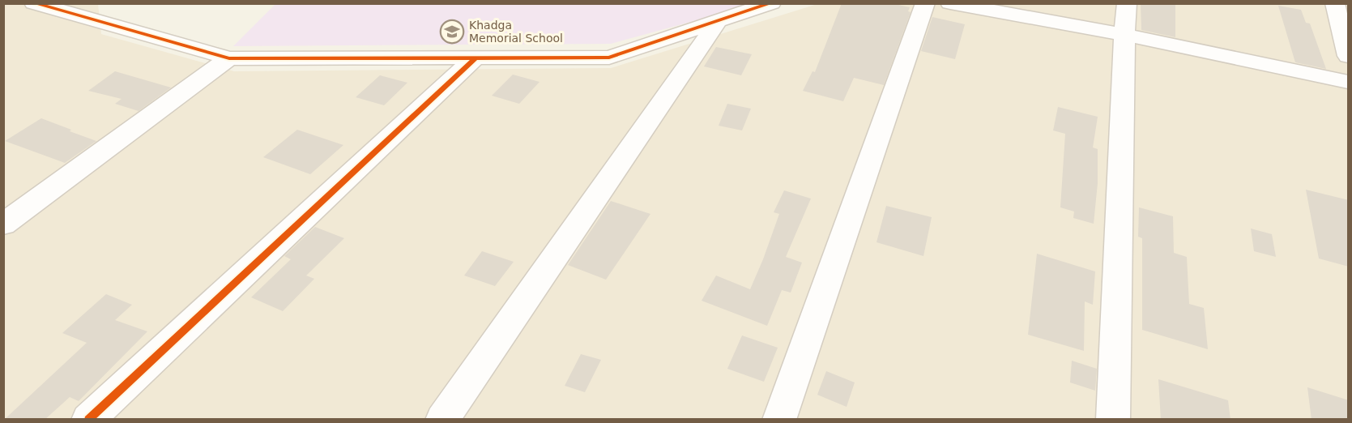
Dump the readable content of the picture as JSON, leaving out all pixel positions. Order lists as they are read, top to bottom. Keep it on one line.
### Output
{"places":{"school or university":["Khadga Memorial School"]}}
